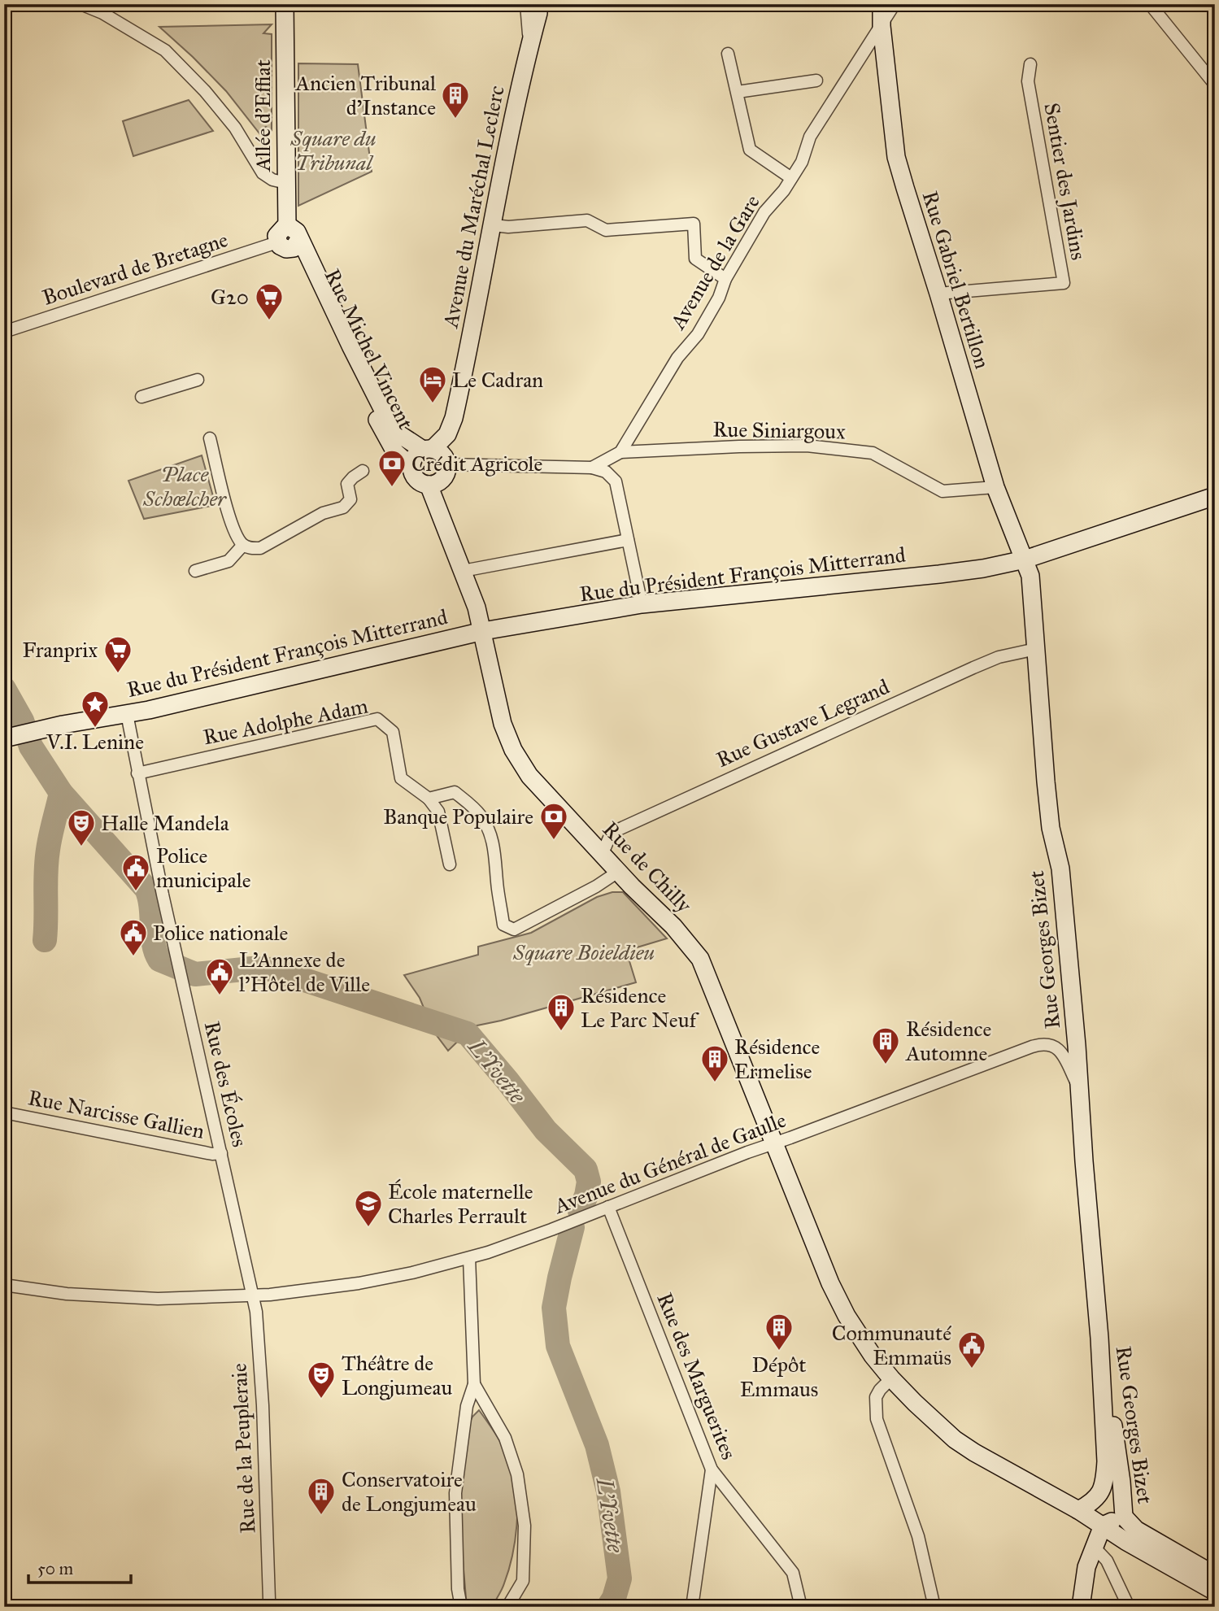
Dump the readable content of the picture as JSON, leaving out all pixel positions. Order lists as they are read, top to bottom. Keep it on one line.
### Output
{"streets":{"main road":["Allée d'Effiat","Avenue du Maréchal Leclerc","Rue Gabriel Bertillon","Rue Michel Vincent","Rue du Président François Mitterrand","Rue de Chilly","Rue Georges Bizet"],"street":["Sentier des Jardins","Avenue de la Gare","Boulevard de Bretagne","Rue Siniargoux","Rue Adolphe Adam","Rue Gustave Legrand","Rue des Écoles","Rue Narcisse Gallien","Avenue du Général de Gaulle","Rue des Marguerites","Rue de la Peupleraie"]},"crossings":[["Allée d'Effiat","Boulevard de Bretagne"],["Allée d'Effiat","Rue Michel Vincent"],["Sentier des Jardins","Rue Gabriel Bertillon"],["Avenue du Maréchal Leclerc","Rue Michel Vincent"],["Avenue de la Gare","Rue Gabriel Bertillon"],["Avenue de la Gare","Rue Siniargoux"],["Boulevard de Bretagne","Rue Michel Vincent"],["Rue Gabriel Bertillon","Rue Siniargoux"],["Rue Gabriel Bertillon","Rue du Président François Mitterrand"],["Rue Gabriel Bertillon","Rue Georges Bizet"],["Rue du Président François Mitterrand","Rue de Chilly"],["Rue du Président François Mitterrand","Rue Georges Bizet"],["Rue du Président François Mitterrand","Rue des Écoles"],["Rue Adolphe Adam","Rue des Écoles"],["Rue Gustave Legrand","Rue de Chilly"],["Rue Gustave Legrand","Rue Georges Bizet"],["Rue de Chilly","Rue Georges Bizet"],["Rue de Chilly","Avenue du Général de Gaulle"],["Rue Georges Bizet","Avenue du Général de Gaulle"],["Rue des Écoles","Rue Narcisse Gallien"],["Rue des Écoles","Avenue du Général de Gaulle"],["Rue des Écoles","Rue de la Peupleraie"],["Avenue du Général de Gaulle","Rue des Marguerites"],["Avenue du Général de Gaulle","Rue de la Peupleraie"]],"water":["L'Yvette"],"parks":["Square du Tribunal","Place Schœlcher","Square Boieldieu"],"places":{"building":["Ancien Tribunal d'Instance","Résidence Le Parc Neuf","Résidence Automne","Résidence Ermelise","Dépôt Emmaus","Conservatoire de Longjumeau"],"supermarket":["G20","Franprix"],"hotel":["Le Cadran"],"bank":["Crédit Agricole","Banque Populaire"],"place":["V.I. Lenine"],"theatre":["Halle Mandela","Théâtre de Longjumeau"],"public building":["Police municipale","Police nationale","L'Annexe de l'Hôtel de Ville","Communauté Emmaüs"],"school or university":["École maternelle Charles Perrault"]},"scale_bar":"50 m"}
